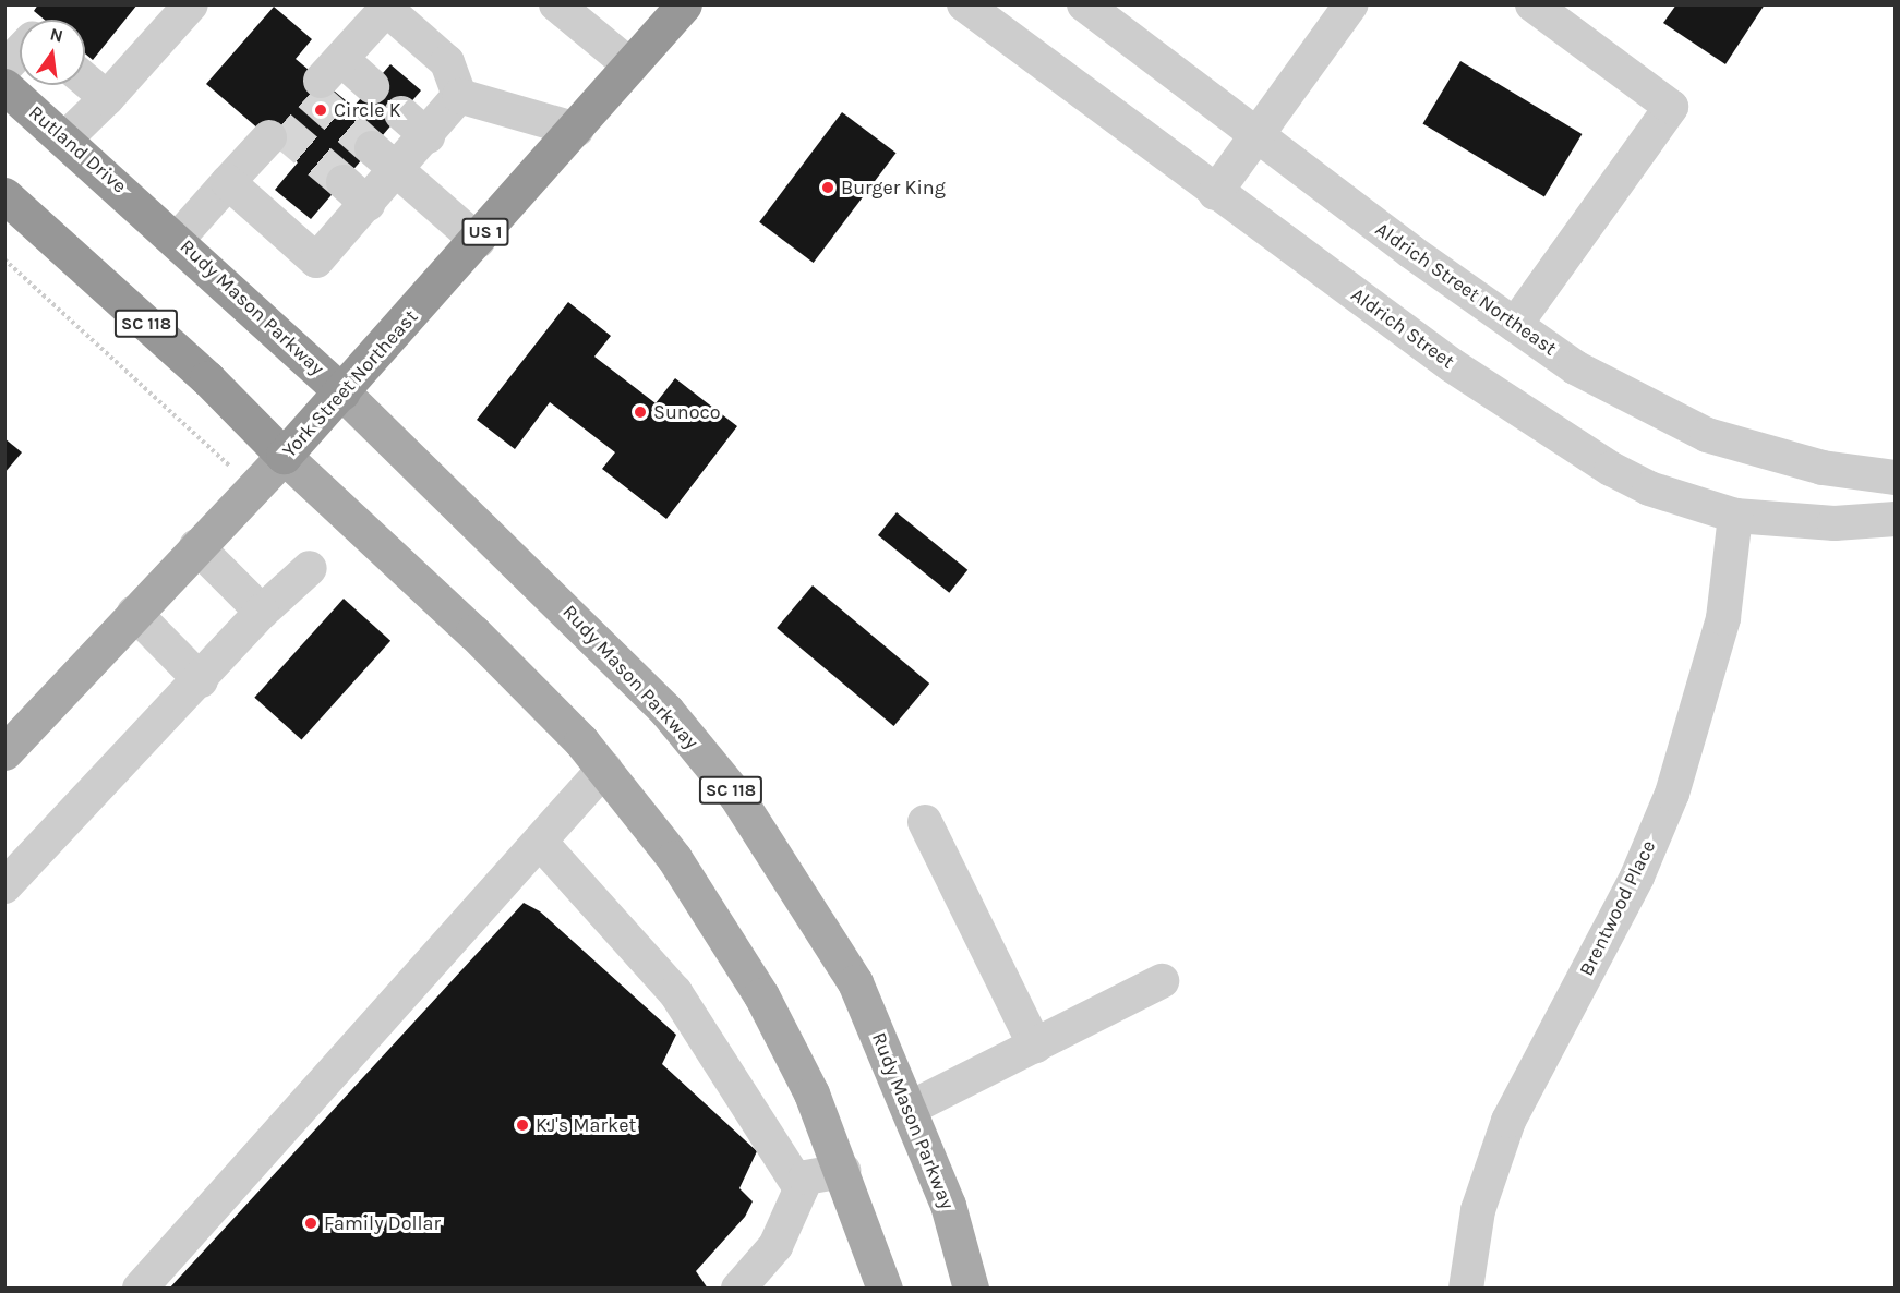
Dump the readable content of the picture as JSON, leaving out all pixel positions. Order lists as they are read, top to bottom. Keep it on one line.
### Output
{"streets":{"highway":["Rutland Drive","US 1","Rudy Mason Parkway","SC 118","York Street Northeast"],"street":["Aldrich Street Northeast","Aldrich Street","Brentwood Place"]},"crossings":[["Rutland Drive","Rudy Mason Parkway"],["Rudy Mason Parkway","York Street Northeast"],["SC 118","York Street Northeast"],["Aldrich Street","Brentwood Place"]],"places":["Circle K","Burger King","Sunoco","KJ's Market","Family Dollar"],"north":"top"}
